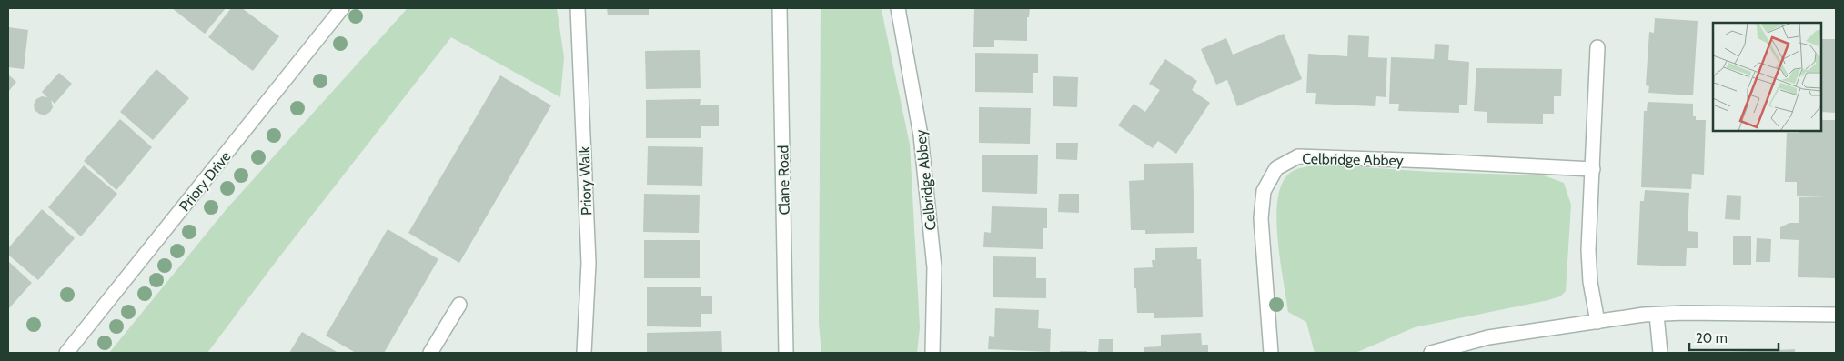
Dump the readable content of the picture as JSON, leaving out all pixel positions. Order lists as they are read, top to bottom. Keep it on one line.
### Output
{"streets":{"street":["Celbridge Abbey","Clane Road","Priory Drive","Priory Walk"]},"scale_bar":"20 m"}
